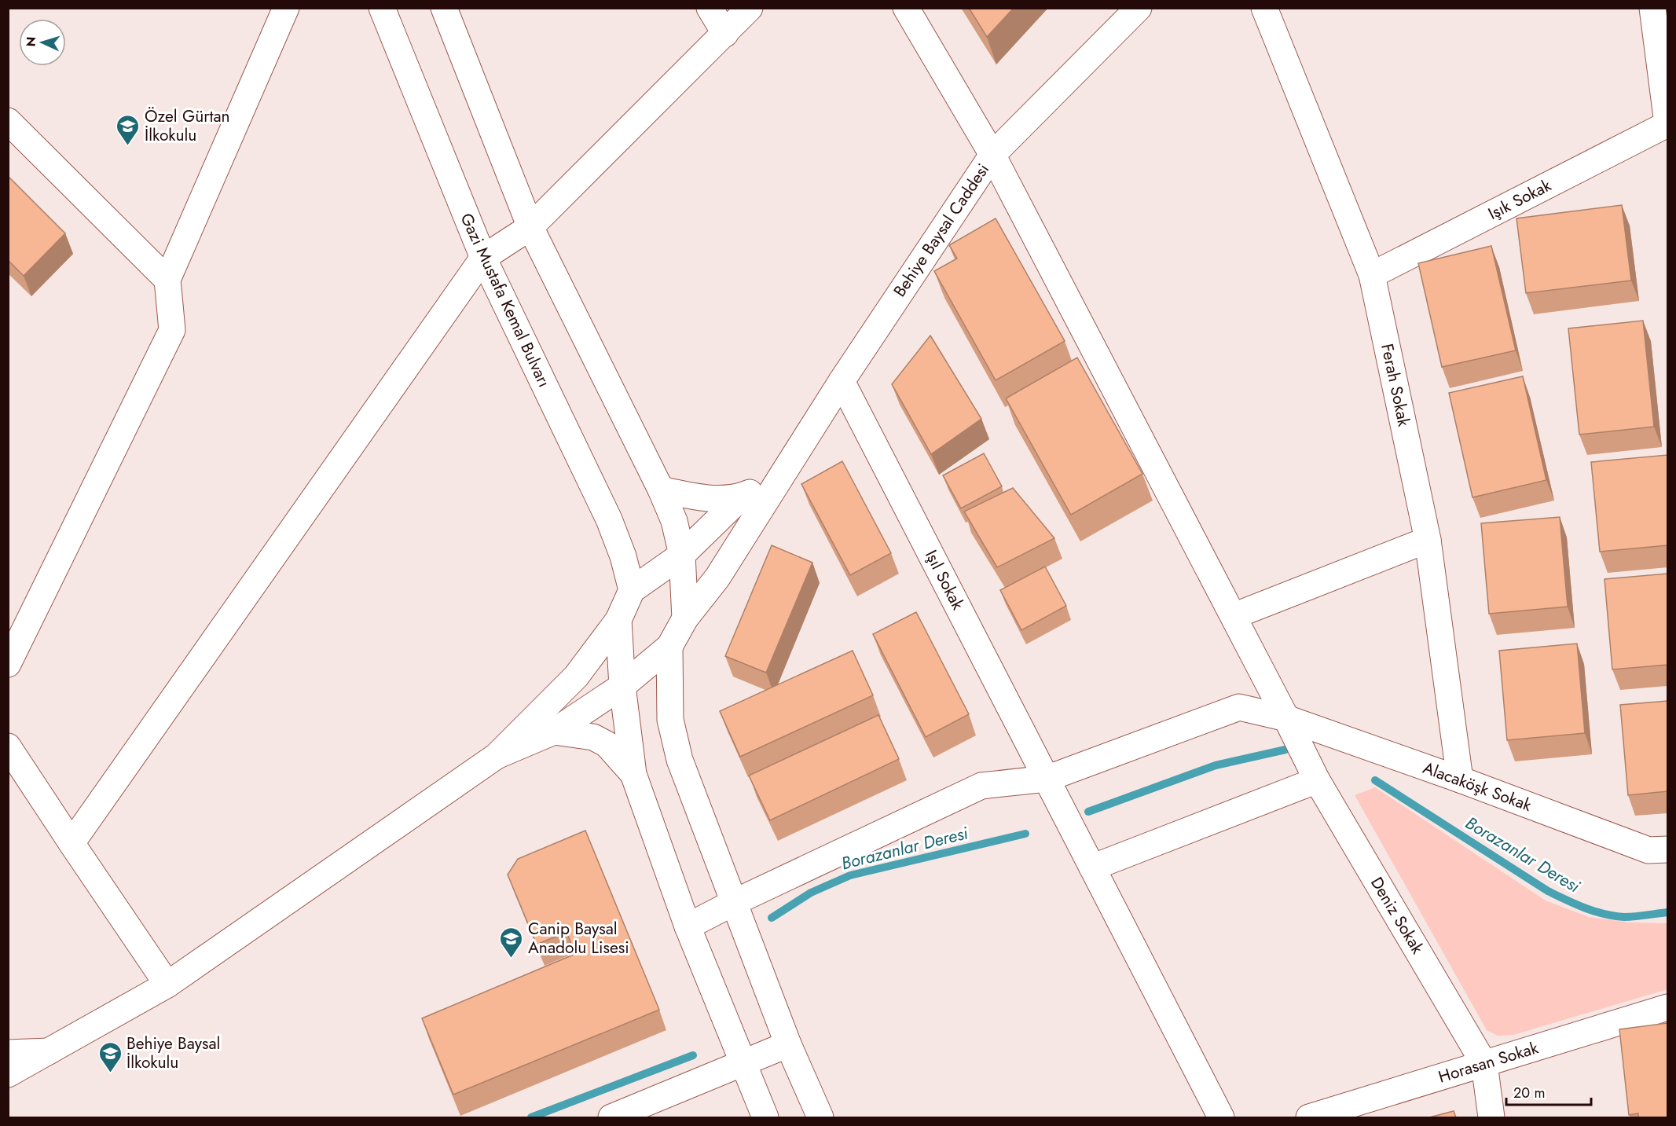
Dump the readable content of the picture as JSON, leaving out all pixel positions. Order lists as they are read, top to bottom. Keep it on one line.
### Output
{"streets":{"street":["Işık Sokak","Behiye Baysal Caddesi","Gazi Mustafa Kemal Bulvarı","Ferah Sokak","Işıl Sokak","Alacaköşk Sokak","Deniz Sokak","Horasan Sokak"]},"crossings":[["Işık Sokak","Ferah Sokak"],["Behiye Baysal Caddesi","Işıl Sokak"],["Behiye Baysal Caddesi","Deniz Sokak"],["Ferah Sokak","Alacaköşk Sokak"],["Işıl Sokak","Alacaköşk Sokak"],["Alacaköşk Sokak","Deniz Sokak"],["Deniz Sokak","Horasan Sokak"]],"water":["Borazanlar Deresi"],"places":{"school or university":["Özel Gürtan İlkokulu","Canip Baysal Anadolu Lisesi","Behiye Baysal İlkokulu"]},"scale_bar":"20 m","north":"left"}
